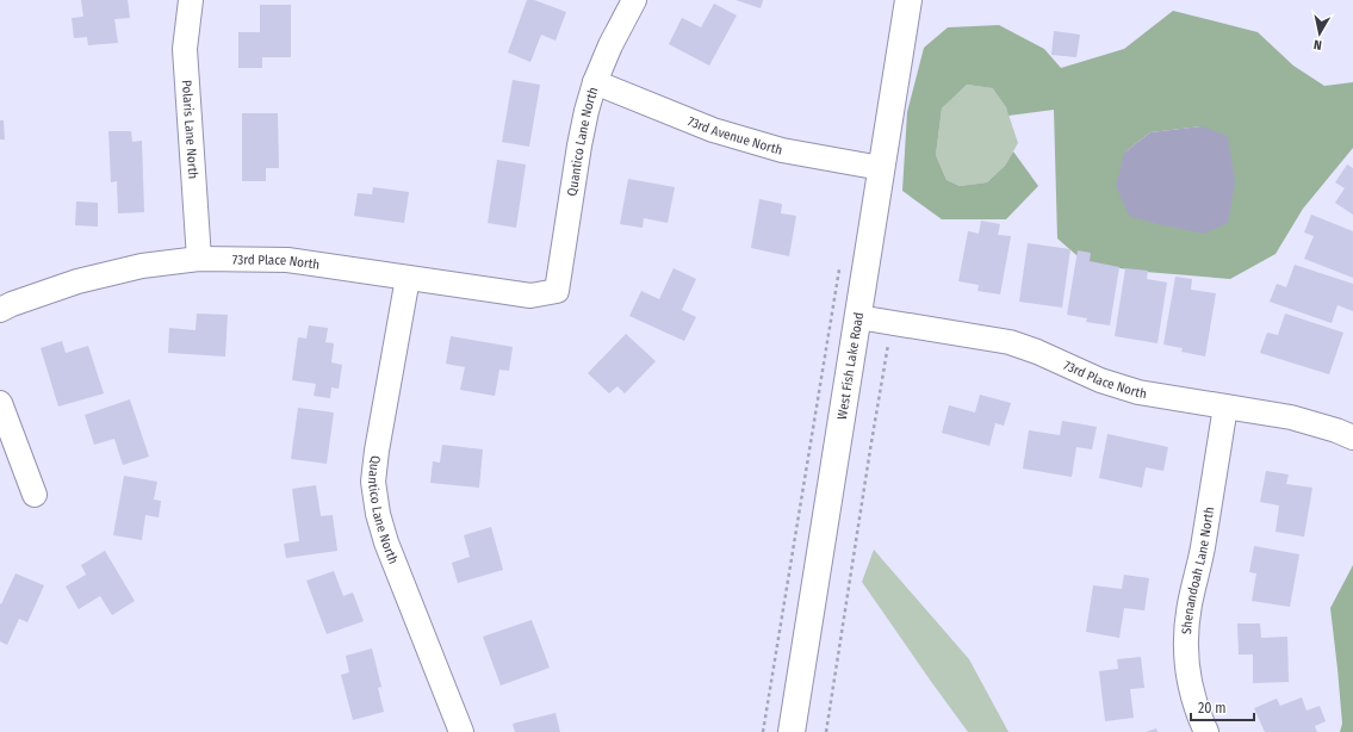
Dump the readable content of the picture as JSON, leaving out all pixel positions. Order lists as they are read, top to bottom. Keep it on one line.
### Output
{"streets":{"street":["Polaris Lane North","73rd Avenue North","Quantico Lane North","73rd Place North","West Fish Lake Road","Shenandoah Lane North"]},"crossings":[["Polaris Lane North","73rd Place North"],["73rd Avenue North","Quantico Lane North"],["73rd Avenue North","West Fish Lake Road"],["Quantico Lane North","73rd Place North"],["73rd Place North","West Fish Lake Road"],["73rd Place North","Shenandoah Lane North"]],"scale_bar":"20 m","north":"bottom"}
